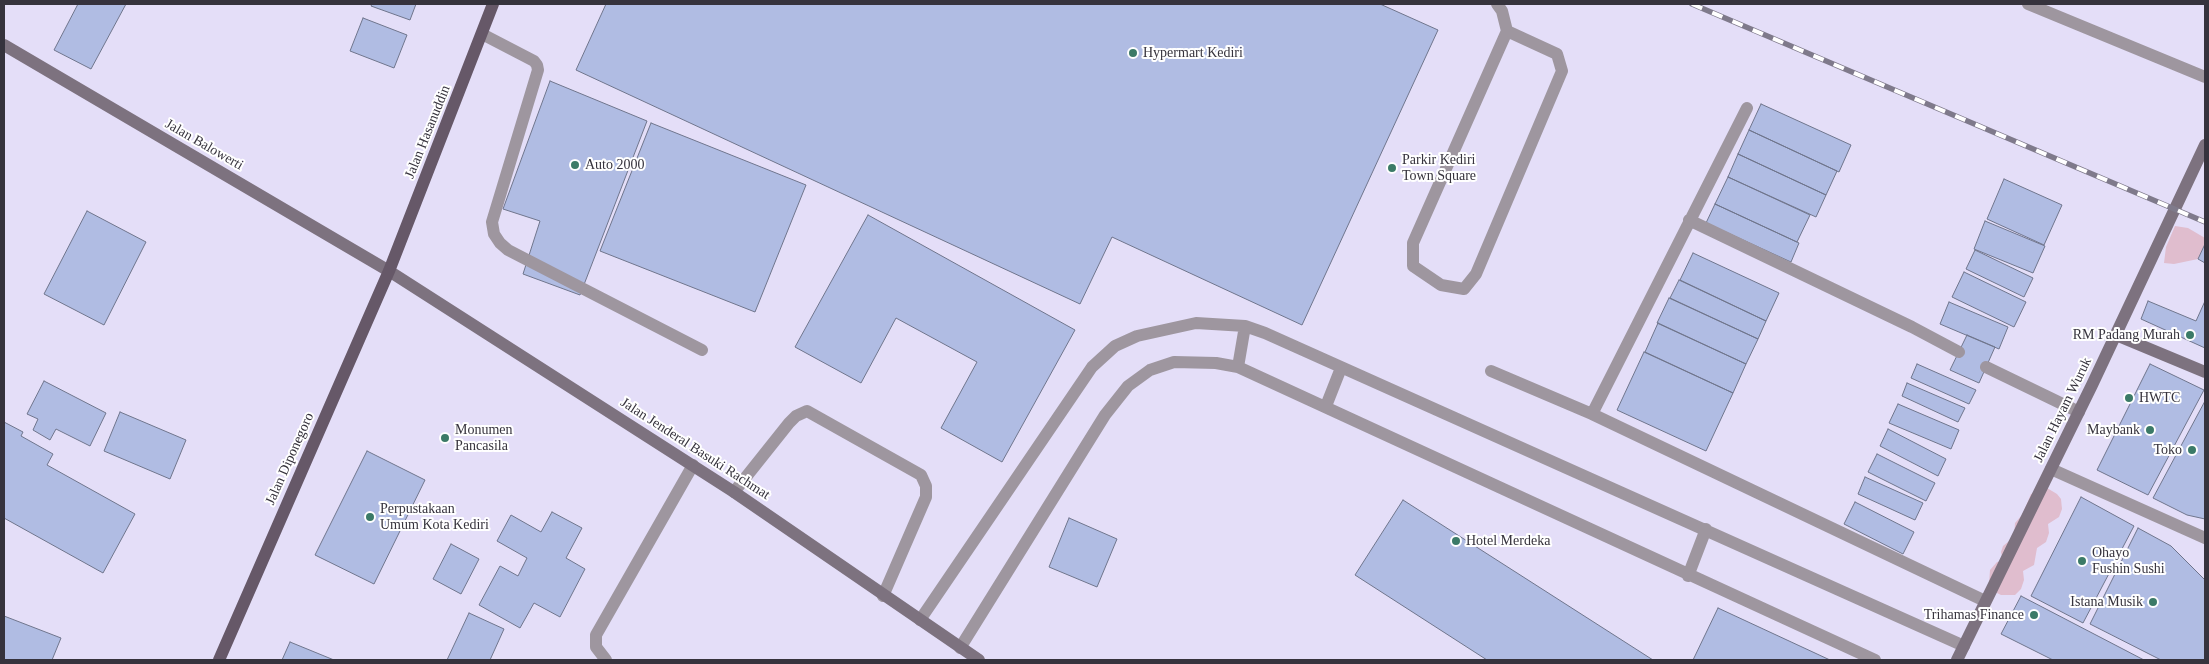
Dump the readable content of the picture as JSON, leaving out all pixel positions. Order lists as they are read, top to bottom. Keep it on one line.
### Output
{"streets":{"main road":["Jalan Hasanuddin","Jalan Balowerti","Jalan Hayam Wuruk","Jalan Jenderal Basuki Rachmat","Jalan Diponegoro"]},"crossings":[["Jalan Hasanuddin","Jalan Balowerti"],["Jalan Hasanuddin","Jalan Jenderal Basuki Rachmat"],["Jalan Hasanuddin","Jalan Diponegoro"],["Jalan Balowerti","Jalan Jenderal Basuki Rachmat"],["Jalan Balowerti","Jalan Diponegoro"],["Jalan Jenderal Basuki Rachmat","Jalan Diponegoro"]],"places":["Hypermart Kediri","Auto 2000","Parkir Kediri Town Square","RM Padang Murah","HWTC","Maybank","Monumen Pancasila","Toko","Perpustakaan Umum Kota Kediri","Hotel Merdeka","Ohayo Fushin Sushi","Istana Musik","Trihamas Finance"]}
